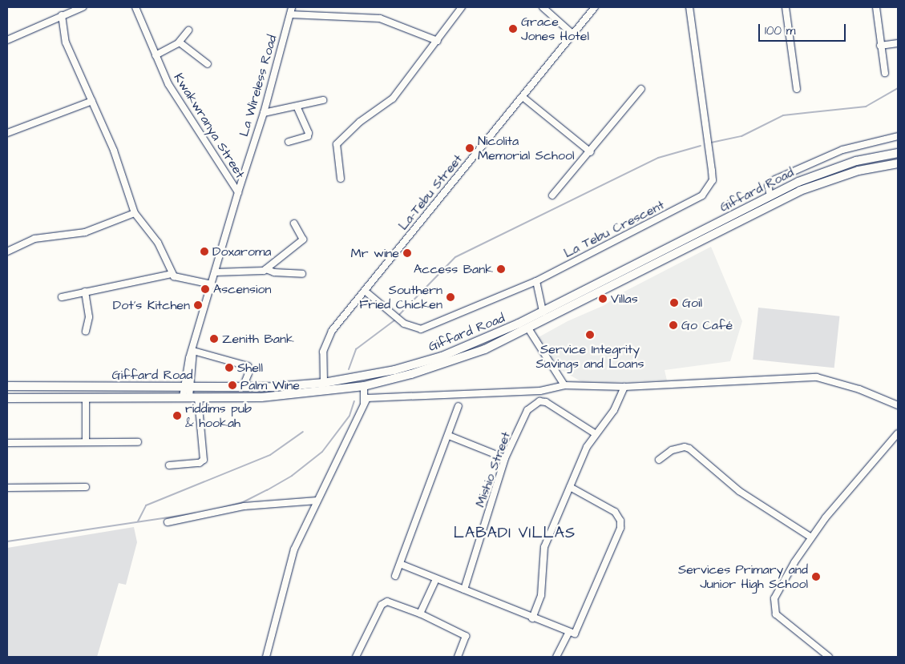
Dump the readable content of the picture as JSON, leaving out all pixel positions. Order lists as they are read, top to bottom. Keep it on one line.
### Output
{"streets":{"main road":["Giffard Road"],"street":["La Wireless Road","Kwakwranya Street","La-Tebu Street","La Tebu Crescent","Mishio Street"]},"crossings":[["La Wireless Road","Kwakwranya Street"],["Kwakwranya Street","Giffard Road"],["Giffard Road","La-Tebu Street"],["La-Tebu Street","La Tebu Crescent"]],"districts":["LABADI VILLAS"],"places":["Grace Jones Hotel","Nicolita Memorial School","Doxaroma","Mr wine","Access Bank","Ascension","Southern Fried Chicken","Villas","Goil","Dot's Kitchen","Go Café","Service Integrity Savings and Loans","Zenith Bank","Shell","Palm Wine","riddims pub & hookah","Services Primary and Junior High School"],"scale_bar":"100 m"}
